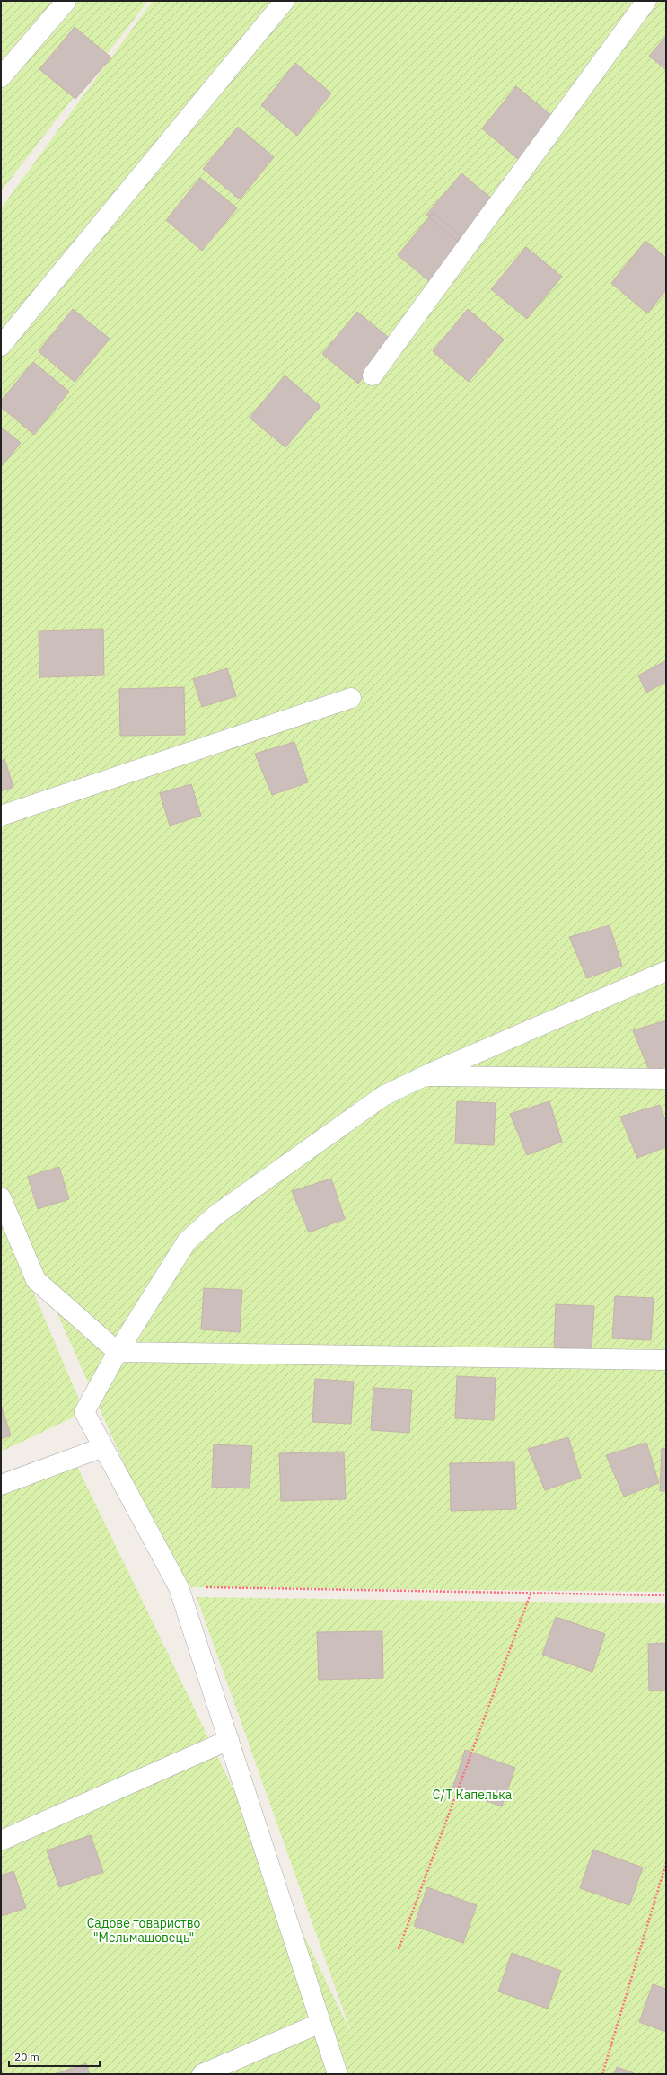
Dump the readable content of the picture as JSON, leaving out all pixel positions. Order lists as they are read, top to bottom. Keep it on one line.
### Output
{"parks":["С/Т Капелька","Садове товариство \"Мельмашовець\""],"scale_bar":"20 m"}
